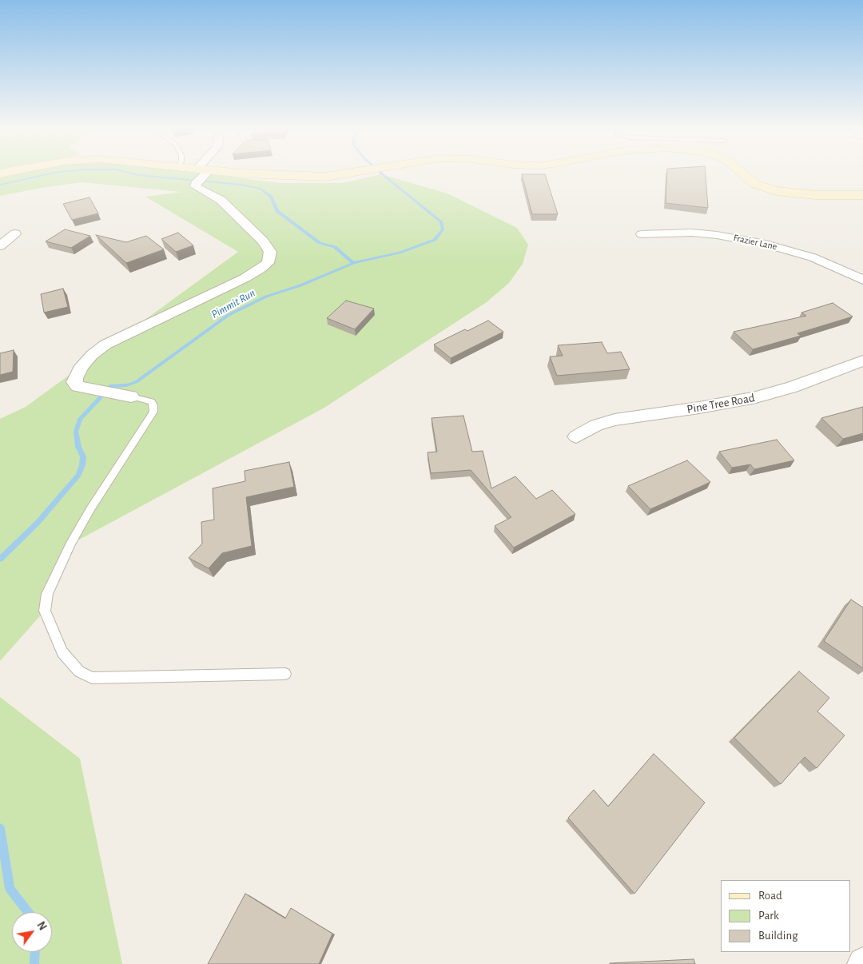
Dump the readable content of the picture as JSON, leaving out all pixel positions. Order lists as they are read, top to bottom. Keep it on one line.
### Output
{"streets":{"street":["Frazier Lane","Pine Tree Road"]},"water":["Pimmit Run"],"legend":["Road","Park","Building"],"north":"top right"}
